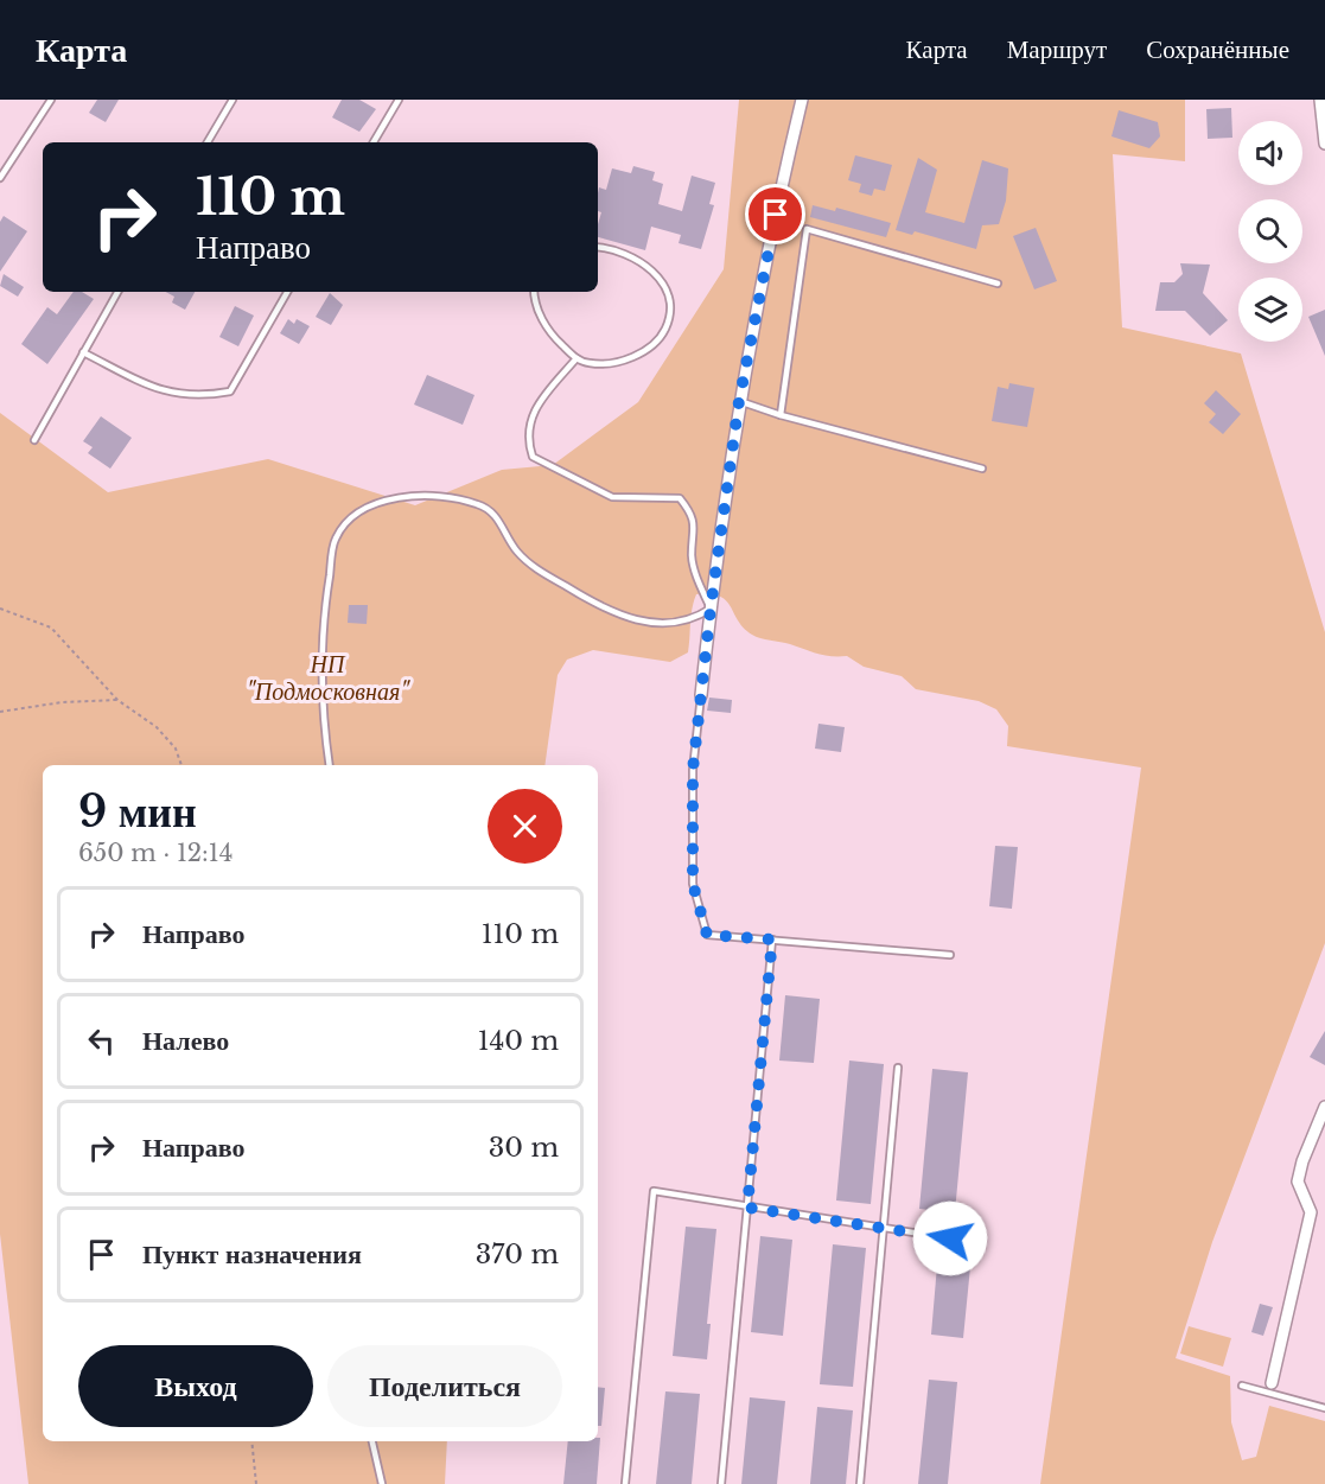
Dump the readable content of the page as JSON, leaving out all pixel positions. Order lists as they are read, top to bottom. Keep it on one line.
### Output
{"parks":["НП \"Подмосковная\""],"page":{"header":"Карта","nav":["Карта","Маршрут","Сохранённые"],"turn":["110 m","Направо"],"heading":["9 мин","650 m · 12:14"],"list":[{"name":"Направо","value":"110 m"},{"name":"Налево","value":"140 m"},{"name":"Направо","value":"30 m"},{"name":"Пункт назначения","value":"370 m"}],"buttons":["Выход","Поделиться"]}}
